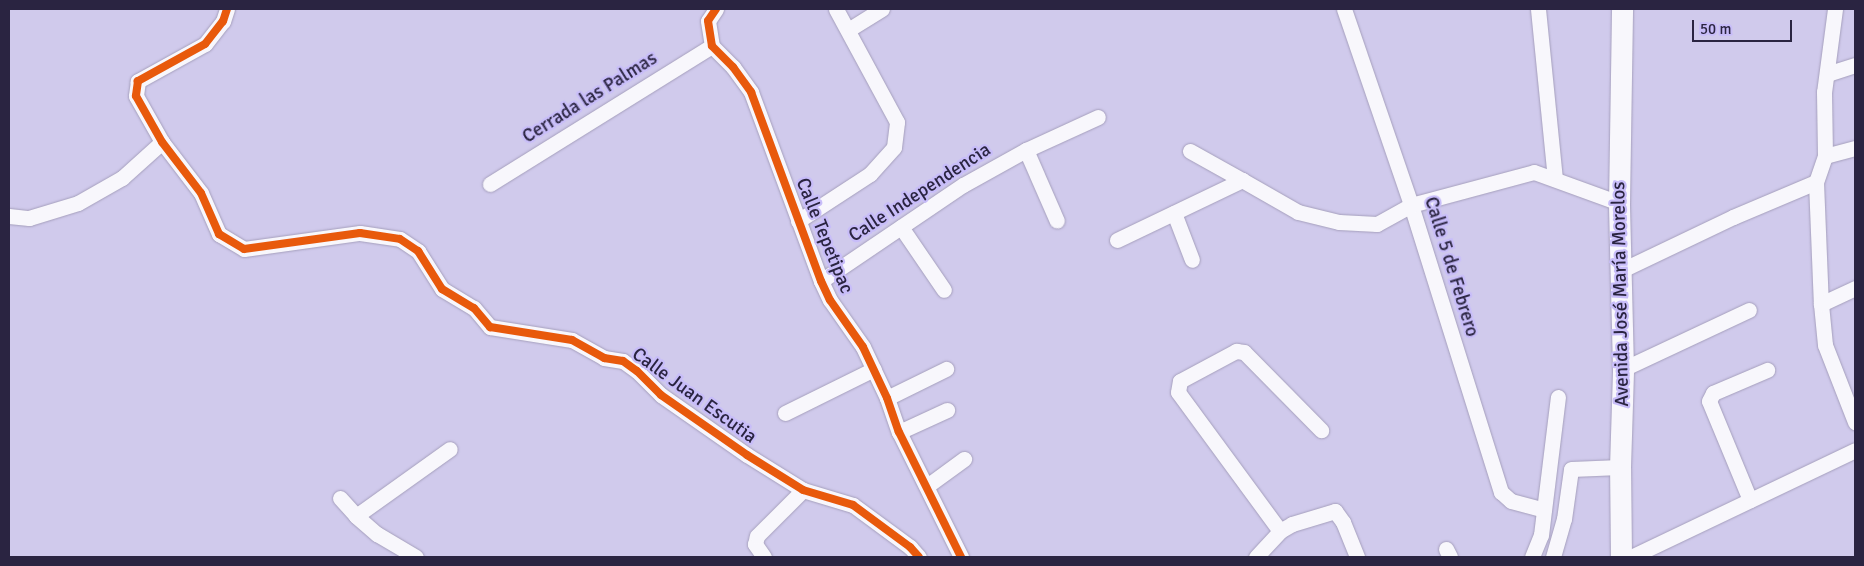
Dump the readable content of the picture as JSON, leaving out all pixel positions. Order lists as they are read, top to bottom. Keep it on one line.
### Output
{"streets":{"main road":["Avenida José María Morelos"],"street":["Cerrada las Palmas","Calle Independencia","Calle Tepetipac","Calle 5 de Febrero","Calle Juan Escutia"]},"crossings":[["Cerrada las Palmas","Calle Tepetipac"],["Calle Independencia","Calle Tepetipac"]],"scale_bar":"50 m"}
